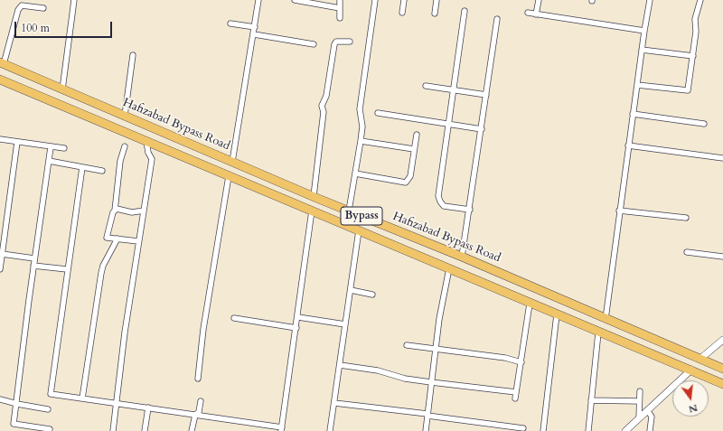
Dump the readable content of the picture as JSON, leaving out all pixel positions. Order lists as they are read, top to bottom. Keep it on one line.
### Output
{"streets":{"highway":["Hafizabad Bypass Road","Bypass"]},"scale_bar":"100 m","north":"bottom"}
